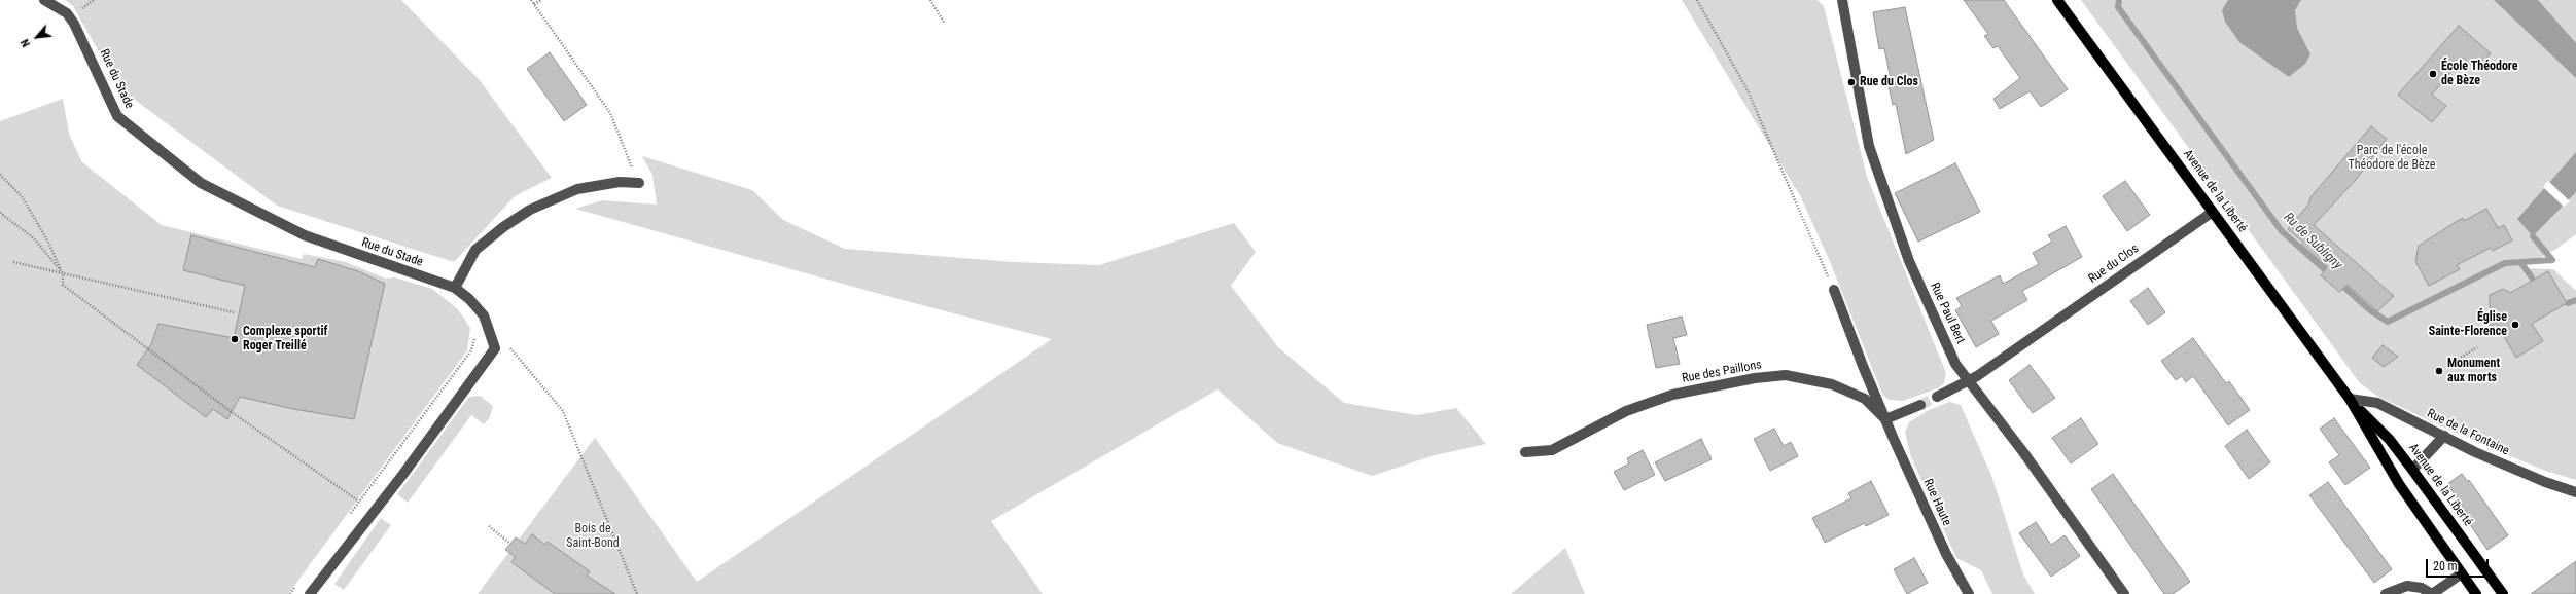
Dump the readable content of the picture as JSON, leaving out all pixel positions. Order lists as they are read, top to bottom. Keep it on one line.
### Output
{"streets":{"main road":["Avenue de la Liberté"],"street":["Rue du Stade","Rue du Clos","Rue Paul Bert","Rue des Paillons","Rue de la Fontaine","Rue Haute"]},"crossings":[["Avenue de la Liberté","Rue du Clos"],["Avenue de la Liberté","Rue de la Fontaine"],["Rue du Clos","Rue Paul Bert"],["Rue des Paillons","Rue Haute"]],"water":["Ru de Subligny"],"parks":["Parc de l'école Théodore de Bèze","Bois de Saint-Bond"],"places":["École Théodore de Bèze","Rue du Clos","Église Sainte-Florence","Complexe sportif Roger Treillé","Monument aux morts"],"scale_bar":"20 m","north":"bottom left"}
